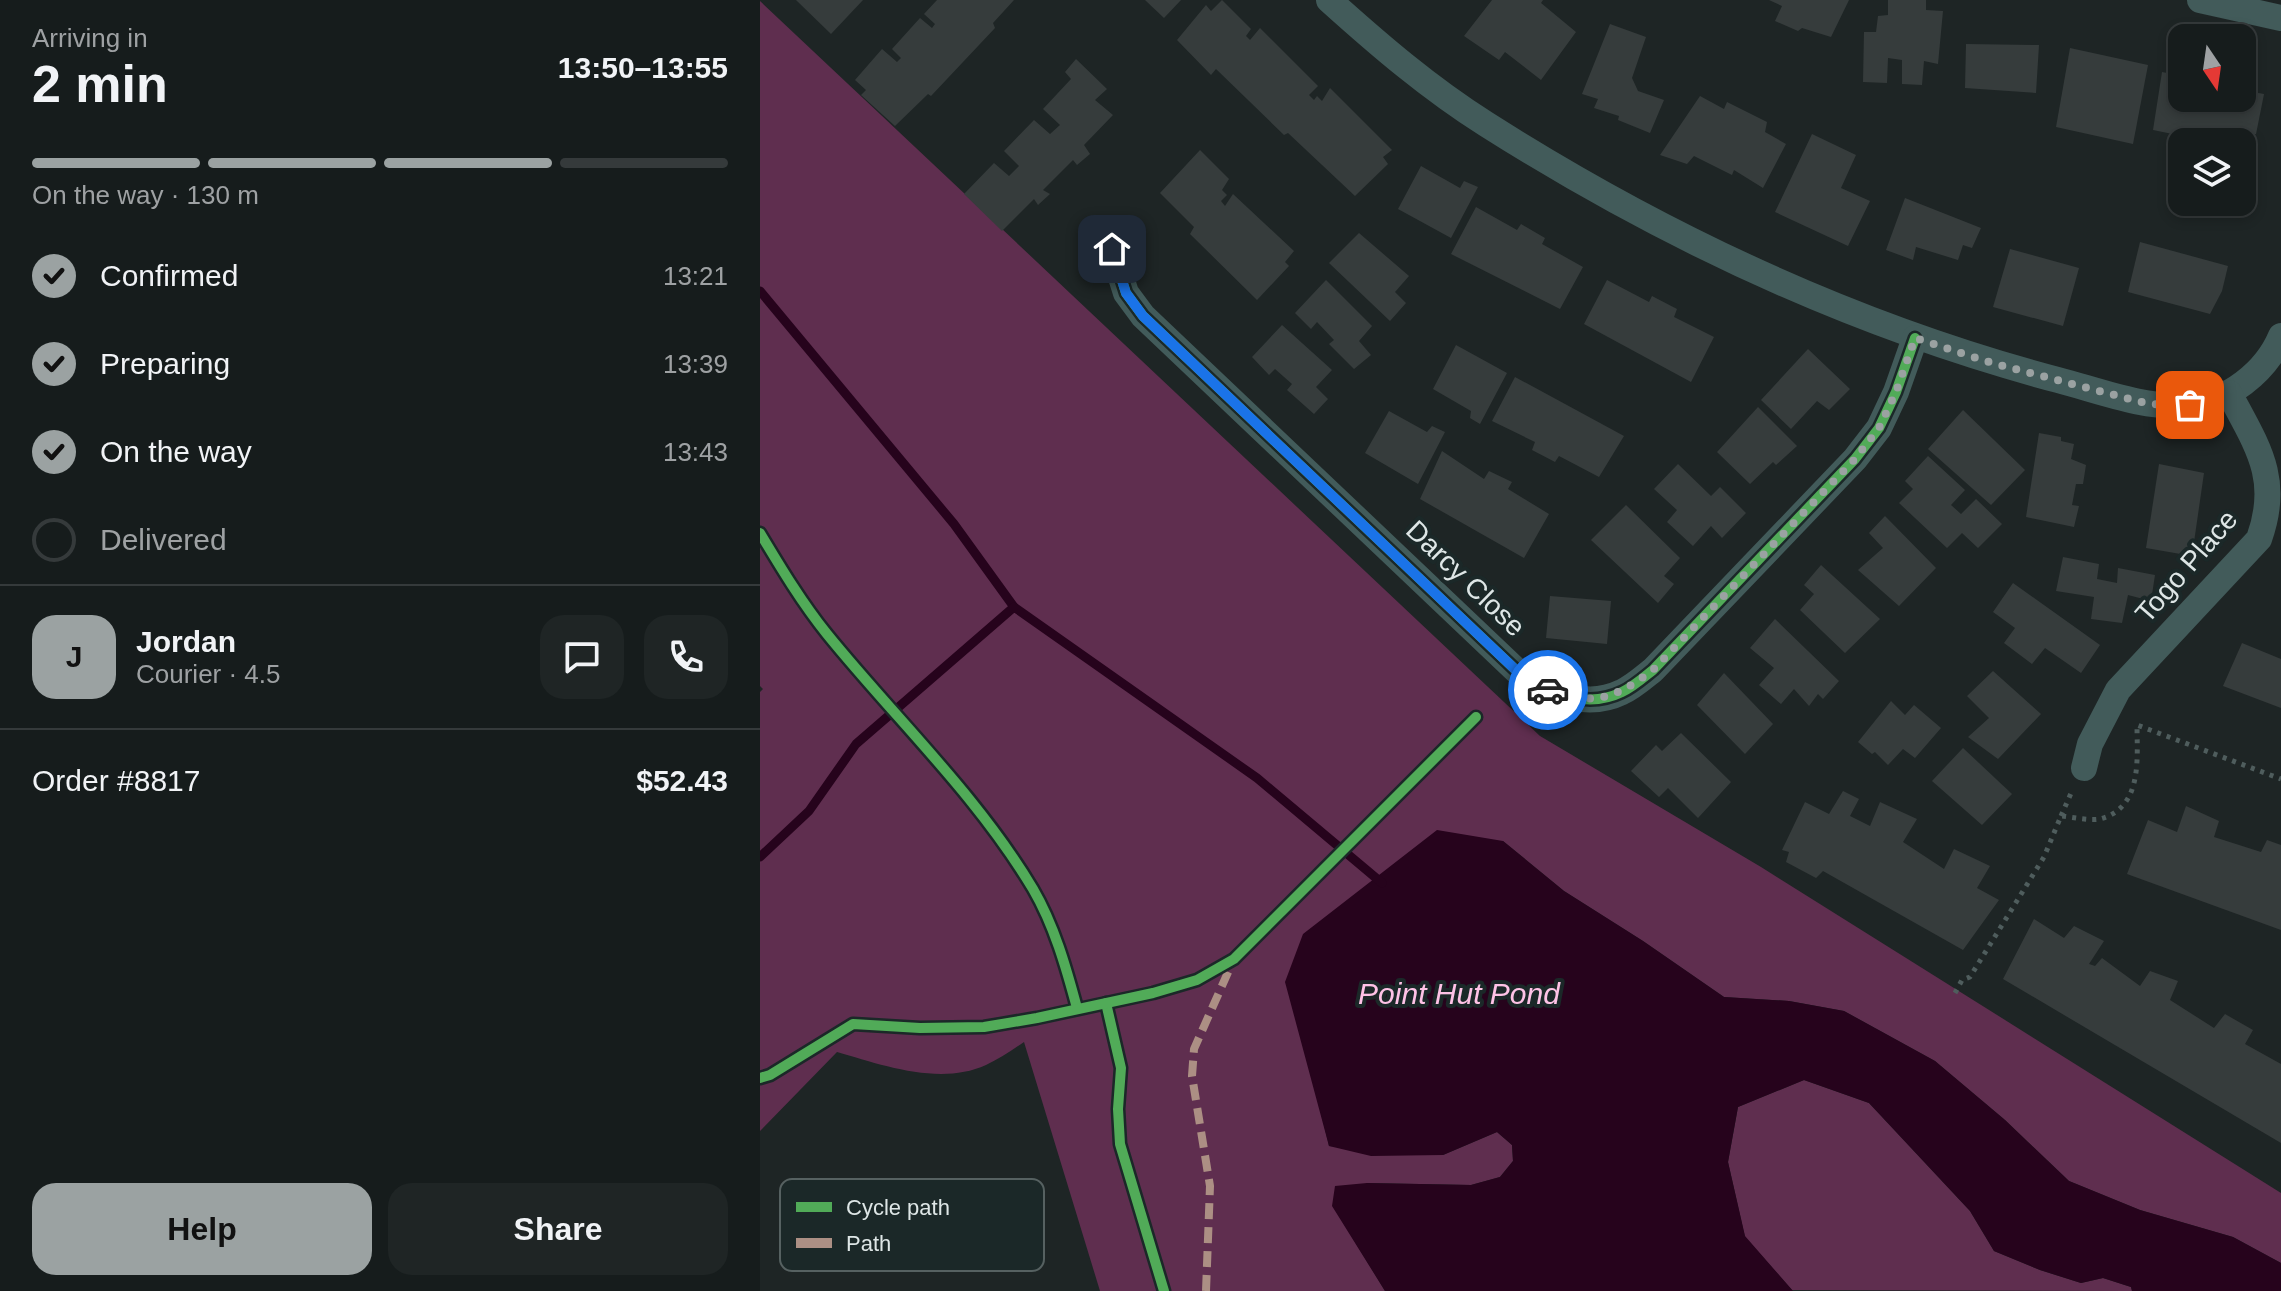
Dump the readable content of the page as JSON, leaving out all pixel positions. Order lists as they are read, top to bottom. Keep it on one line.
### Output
{"streets":{"street":["Togo Place","Darcy Close"]},"water":["Point Hut Pond"],"legend":["Cycle path","Path"],"north":"bottom","page":{"heading":["2 min","Arriving in","13:50–13:55"],"panel":["Jordan","Courier · 4.5","Order #8817","$52.43"],"bar":"On the way · 130 m","list":[["Confirmed","13:21"],["Preparing","13:39"],["On the way","13:43"],"Delivered"],"round":"J","buttons":["Help","Share"]}}
